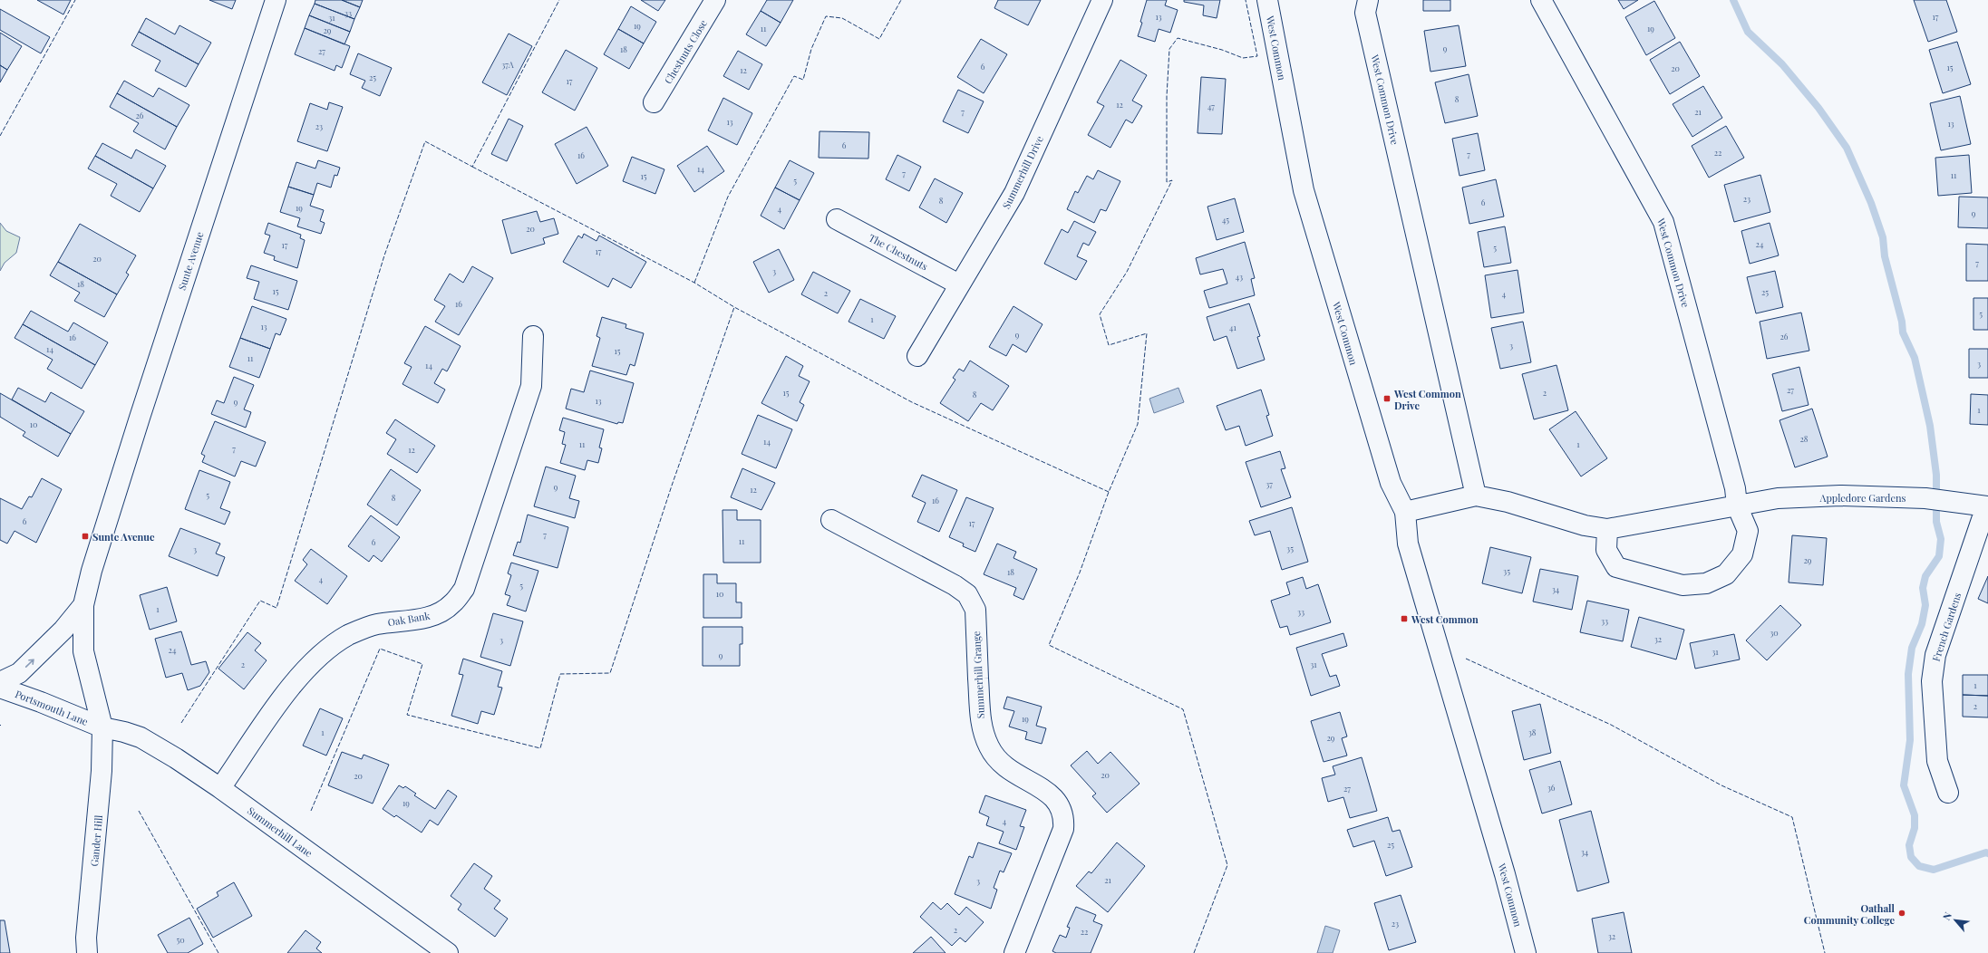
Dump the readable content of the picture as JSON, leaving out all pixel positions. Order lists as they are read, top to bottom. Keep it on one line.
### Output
{"streets":{"street":["West Common","Chestnuts Close","West Common Drive","Summerhill Drive","The Chestnuts","Sunte Avenue","Appledore Gardens","Oak Bank","French Gardens","Summerhill Grange","Portsmouth Lane","Summerhill Lane","Gander Hill"]},"crossings":[["West Common Drive","Appledore Gardens"],["Summerhill Drive","The Chestnuts"],["Sunte Avenue","Portsmouth Lane"],["Sunte Avenue","Summerhill Lane"],["Sunte Avenue","Gander Hill"],["Appledore Gardens","French Gardens"],["Oak Bank","Summerhill Lane"],["Portsmouth Lane","Summerhill Lane"],["Portsmouth Lane","Gander Hill"],["Summerhill Lane","Gander Hill"]],"places":{"transit":["West Common Drive","Sunte Avenue","West Common"],"other":["Oathall Community College"]},"house_numbers":["33","13","17","31","19","11","19","29","9","18","27","37A","6","15","20","12","25","17","8","12","47","7","21","26","13","13","23","6","22","7","16","14","7","11","15","5","23","8","6","19","4","9","45","20","24","17","5","17","20","7","3","43","18","15","25","2","4","16","5","1","13","41","9","26","16","3","14","15","11","3","14","27","15","2","8","13","9","1","10","28","14","11","1","7","12","37","9","12","5","8","16","6","17","7","11","6","35","3","29","35","18","4","5","34","10","1","33","33","30","32","3","24","31","9","2","31","1","2","19","1","38","29","20","20","36","27","19","4","25","34","21","3","23","2","22","32","50"],"north":"top left"}
